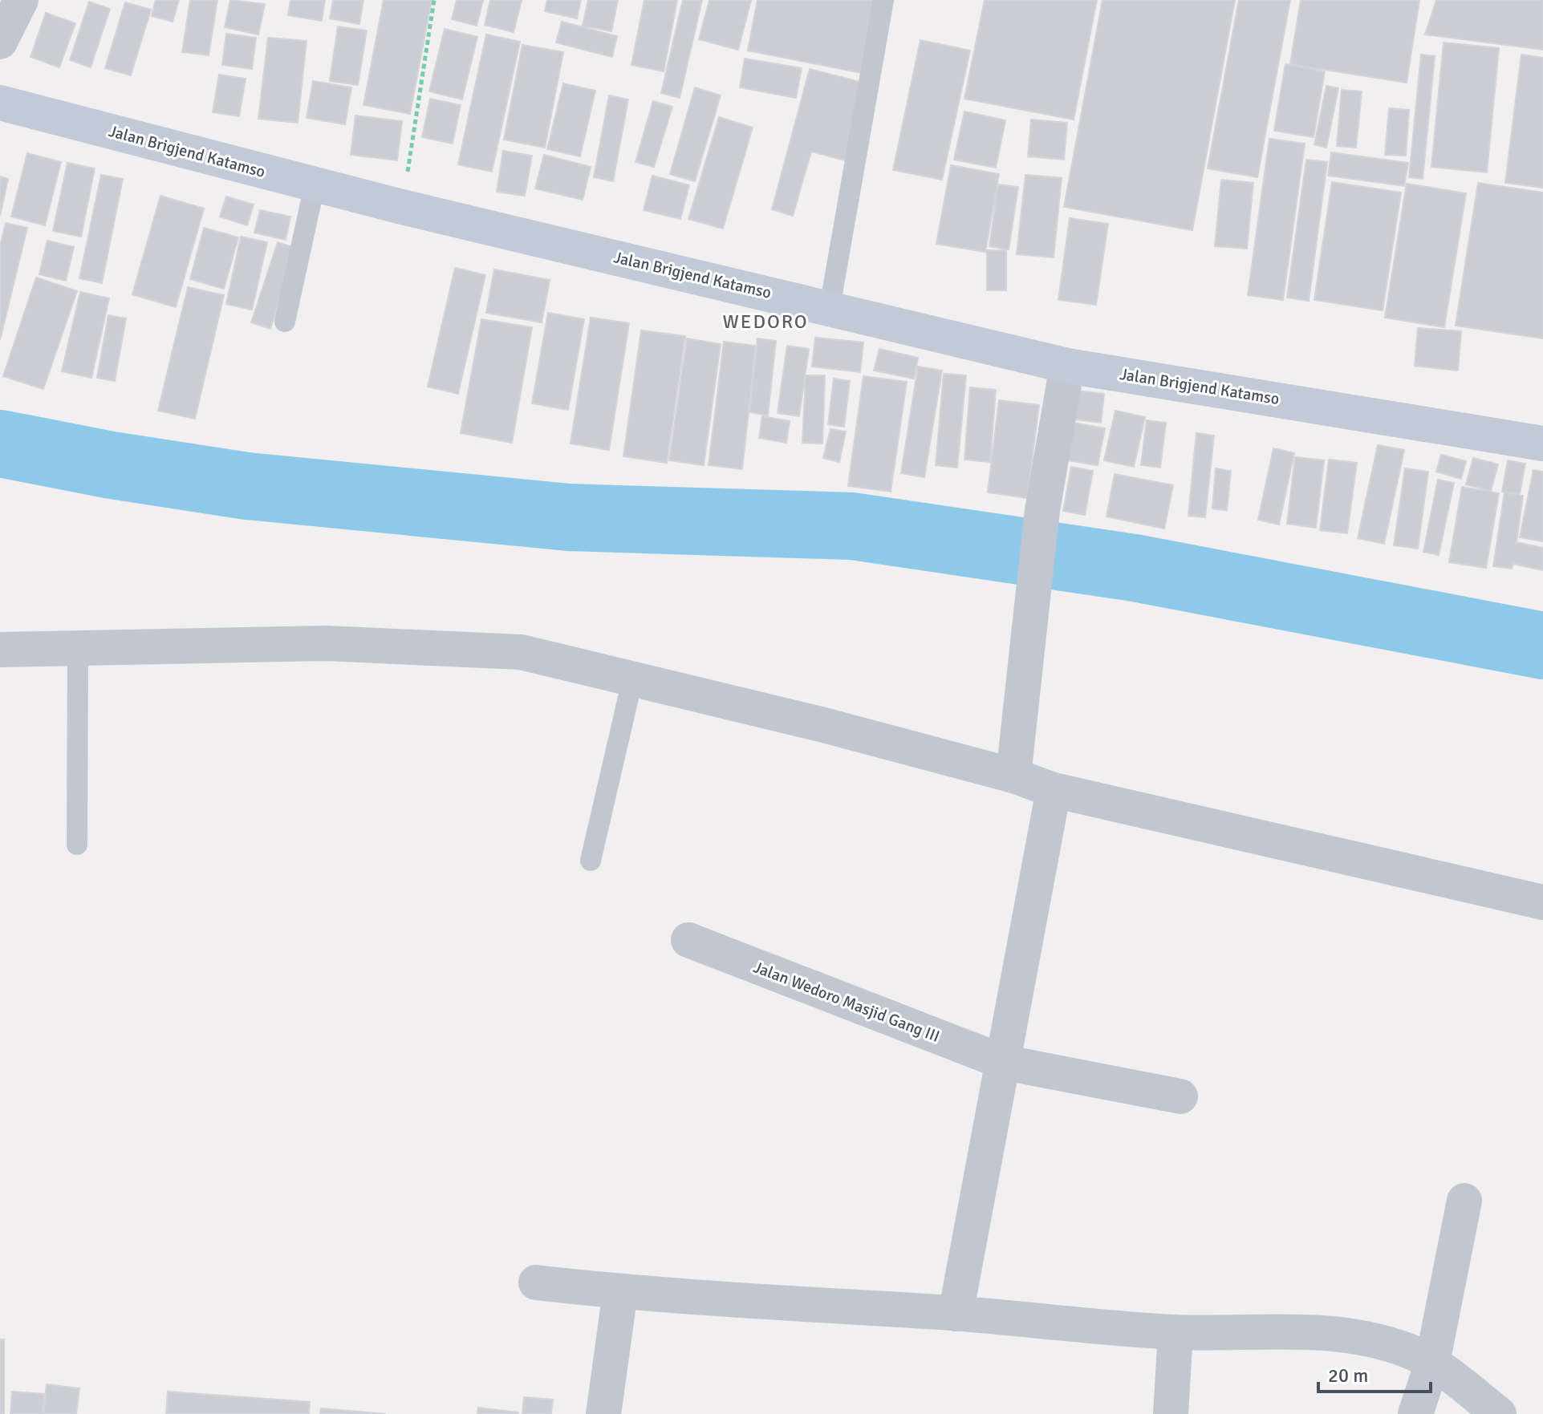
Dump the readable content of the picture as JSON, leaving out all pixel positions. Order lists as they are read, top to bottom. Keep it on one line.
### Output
{"streets":{"street":["Jalan Brigjend Katamso","Jalan Wedoro Masjid Gang III"]},"districts":["WEDORO"],"scale_bar":"20 m"}
